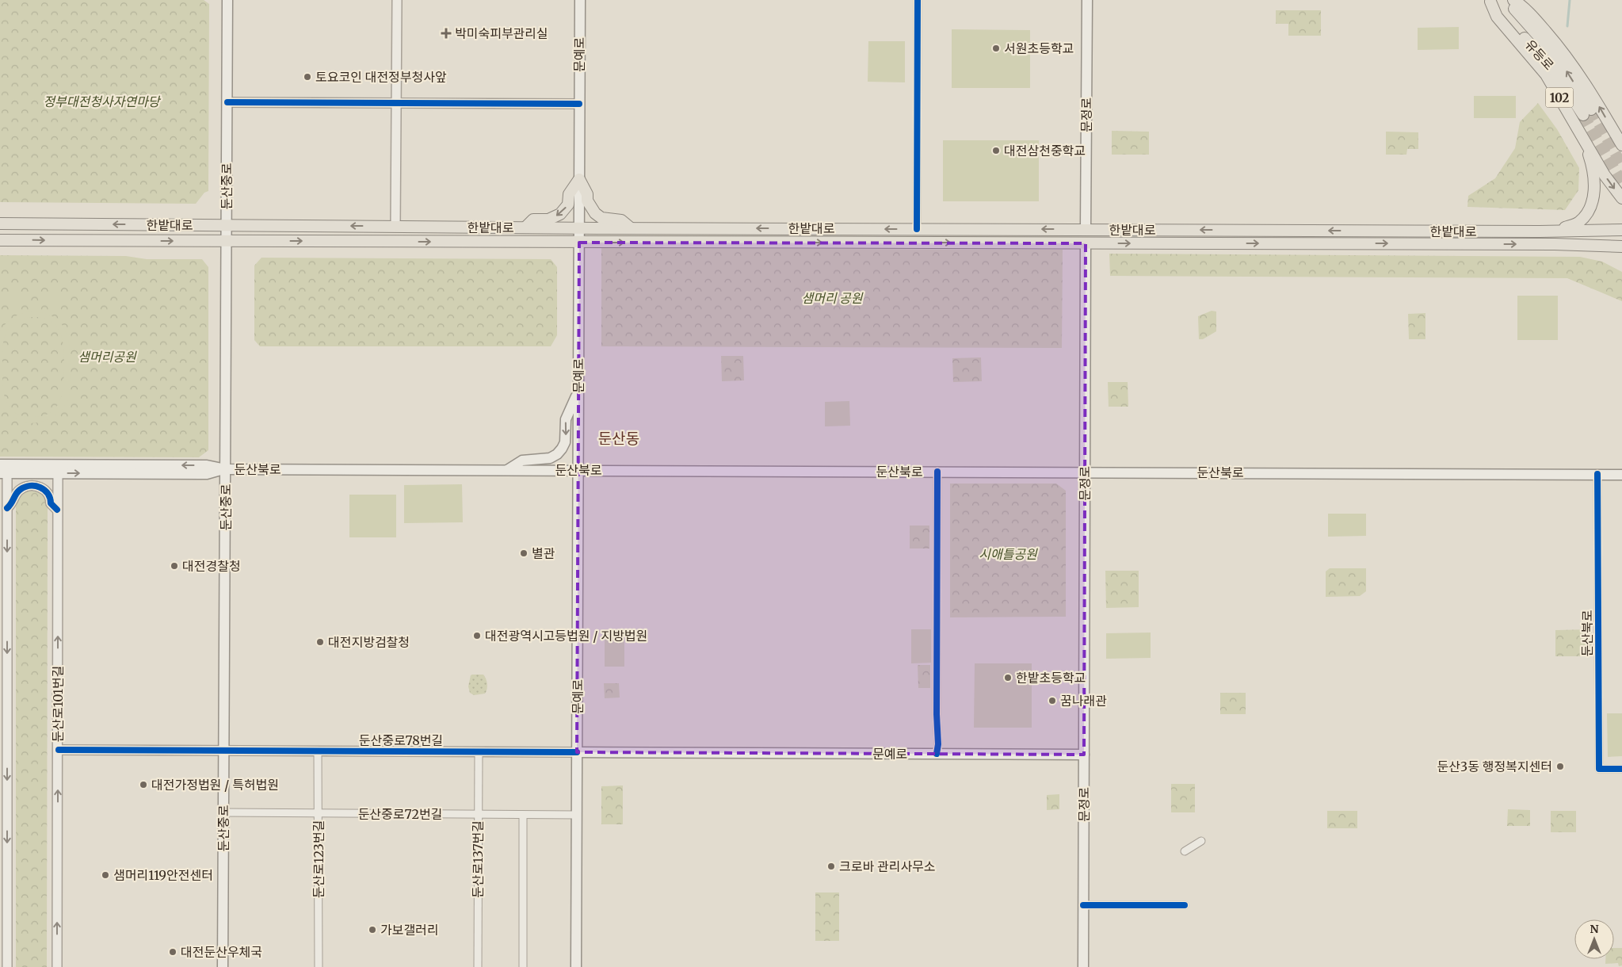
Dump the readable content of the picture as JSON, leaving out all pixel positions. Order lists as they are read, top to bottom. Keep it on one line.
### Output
{"streets":{"main road":["문예로","유등로","102","문정로","둔산중로","한밭대로","둔산북로"],"street":["둔산로101번길","둔산중로78번길","둔산중로72번길","둔산로123번길","둔산로137번길"]},"crossings":[["문예로","문정로"],["문예로","한밭대로"],["문예로","둔산북로"],["문예로","둔산중로78번길"],["문예로","둔산중로72번길"],["유등로","102"],["문정로","한밭대로"],["문정로","둔산북로"],["둔산중로","한밭대로"],["둔산중로","둔산북로"],["둔산중로","둔산중로78번길"],["둔산중로","둔산중로72번길"],["둔산북로","둔산로101번길"],["둔산로101번길","둔산중로78번길"],["둔산중로78번길","둔산로123번길"],["둔산중로78번길","둔산로137번길"],["둔산중로72번길","둔산로123번길"],["둔산중로72번길","둔산로137번길"]],"districts":["둔산동"],"parks":["정부대전청사자연마당","샘머리 공원","샘머리공원","시애틀공원"],"places":{"health":["박미숙피부관리실"],"other":["서원초등학교","토요코인 대전정부청사앞","대전삼천중학교","별관","대전경찰청","대전광역시고등법원 / 지방법원","대전지방검찰청","한밭초등학교","꿈나래관","둔산3동 행정복지센터","대전가정법원 / 특허법원","크로바 관리사무소","샘머리119안전센터","가보갤러리","대전둔산우체국"]},"north":"top"}
